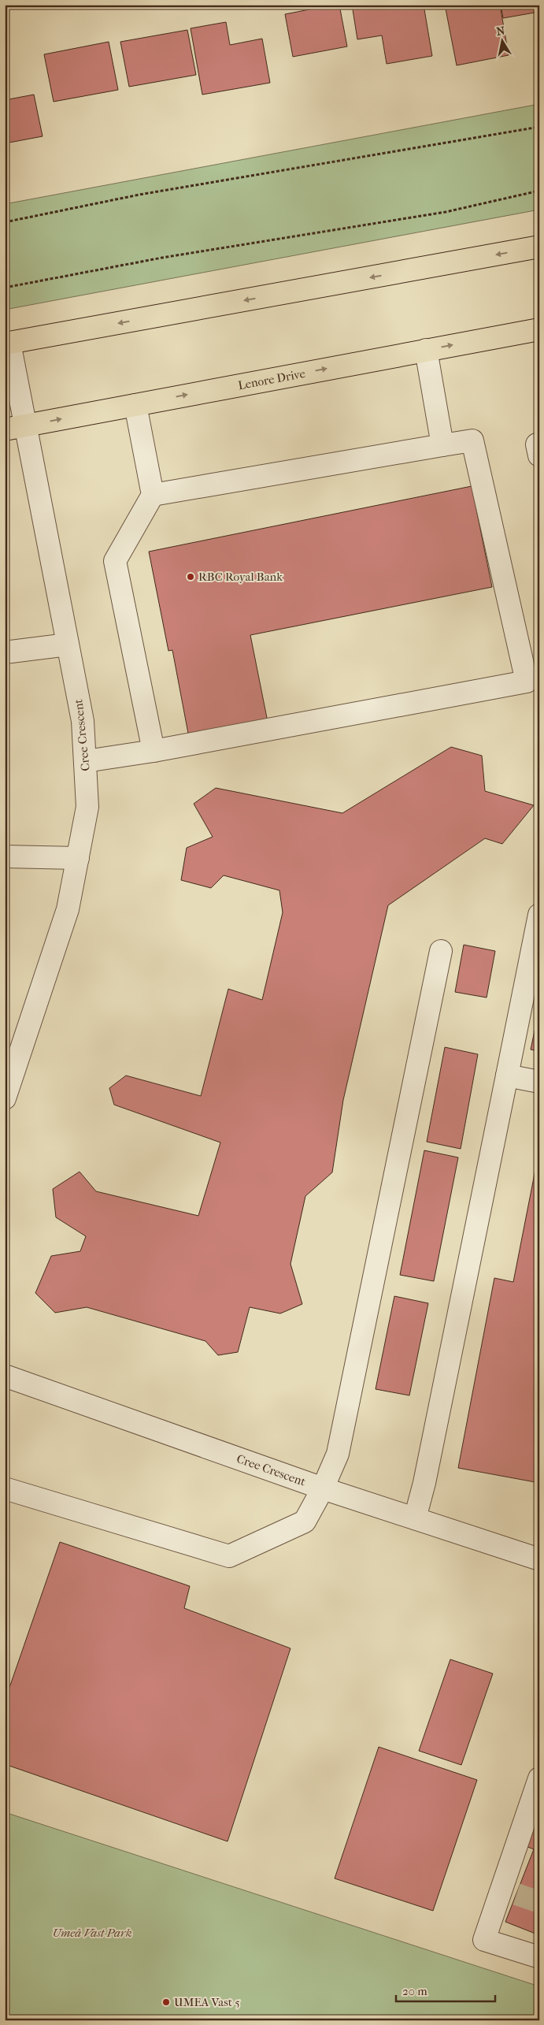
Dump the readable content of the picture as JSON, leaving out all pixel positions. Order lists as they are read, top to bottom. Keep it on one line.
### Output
{"streets":{"main road":["Lenore Drive"],"street":["Cree Crescent"]},"crossings":[["Lenore Drive","Cree Crescent"]],"parks":["Umeå Vast Park"],"places":["RBC Royal Bank","UMEA Vast 5"],"scale_bar":"20 m","north":"top"}
